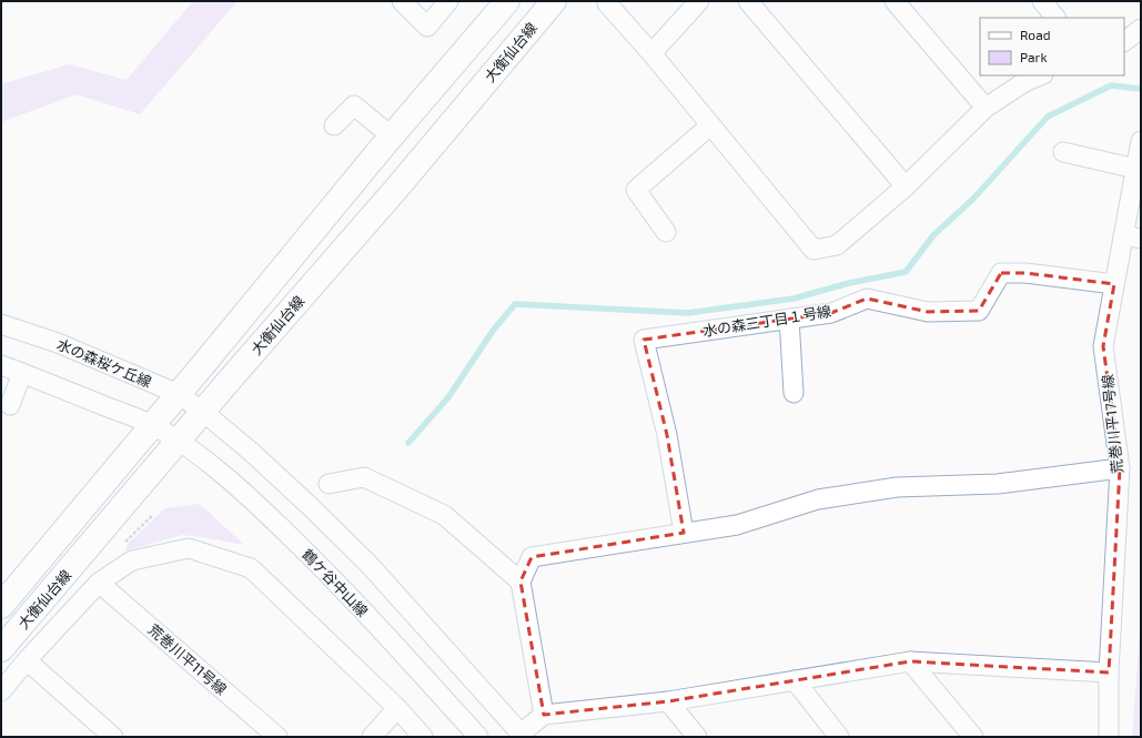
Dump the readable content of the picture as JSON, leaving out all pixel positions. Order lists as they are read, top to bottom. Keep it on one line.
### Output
{"streets":{"main road":["大衡仙台線"],"street":["水の森三丁目１号線","水の森桜ケ丘線","荒巻川平17号線","鶴ケ谷中山線","荒巻川平11号線"]},"crossings":[["大衡仙台線","水の森桜ケ丘線"],["大衡仙台線","鶴ケ谷中山線"],["水の森三丁目１号線","荒巻川平17号線"]],"legend":["Road","Park"]}
